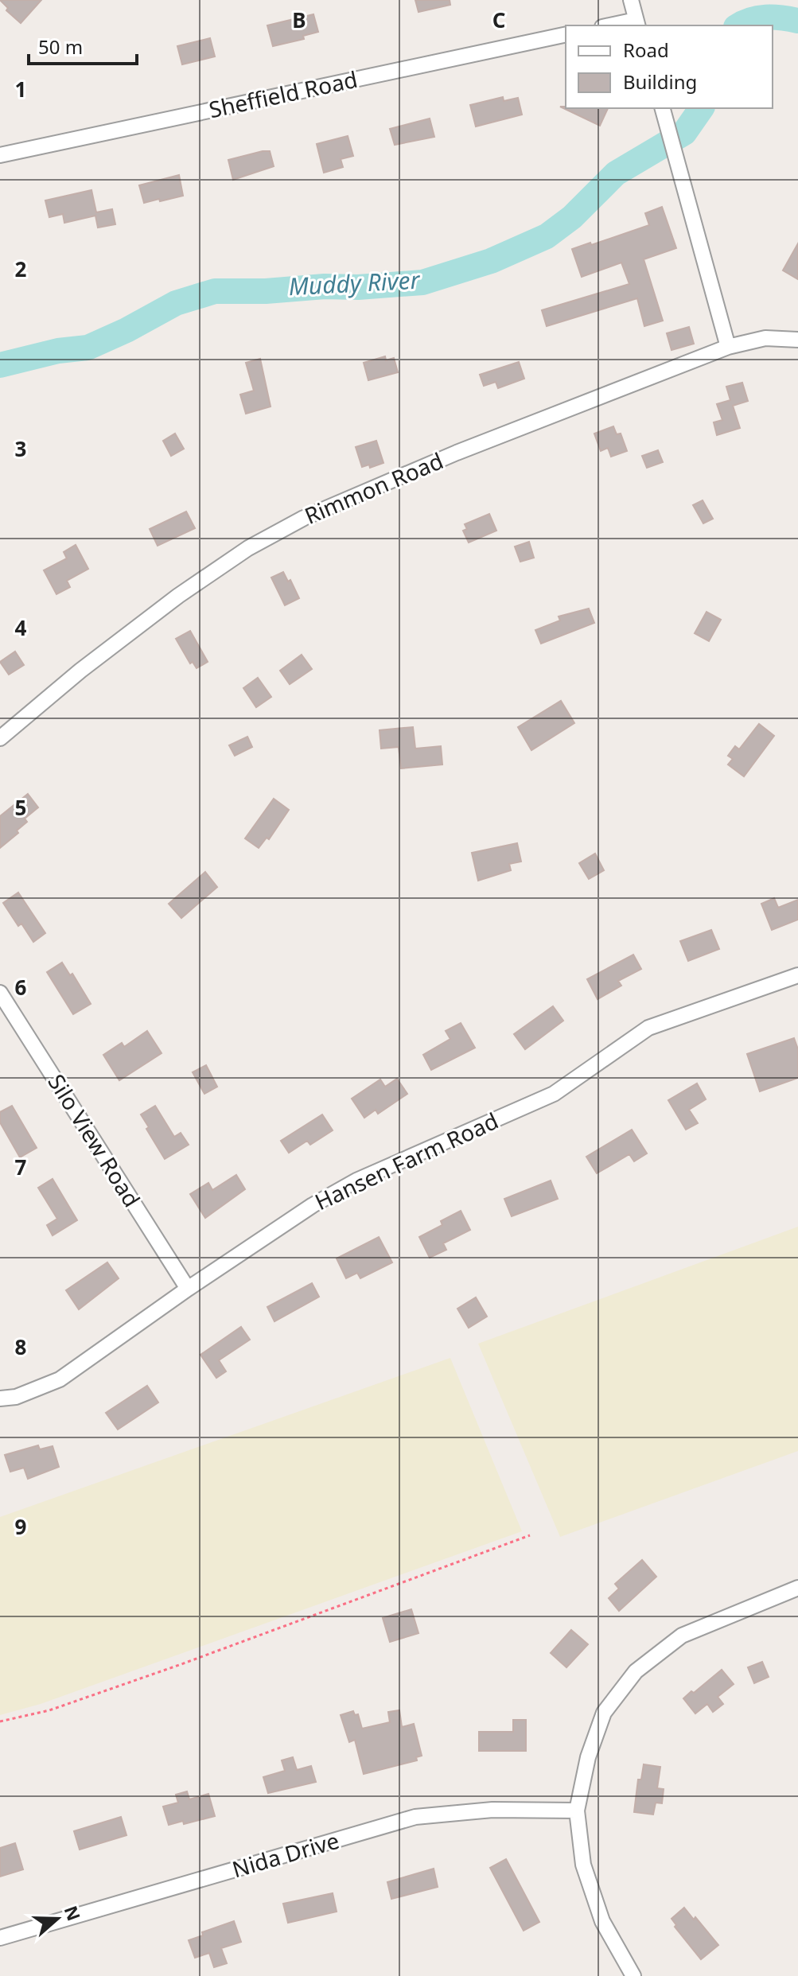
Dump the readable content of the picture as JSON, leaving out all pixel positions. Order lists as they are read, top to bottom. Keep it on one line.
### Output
{"streets":{"street":["Sheffield Road","Rimmon Road","Silo View Road","Hansen Farm Road","Nida Drive"]},"crossings":[["Silo View Road","Hansen Farm Road"]],"water":["Muddy River"],"legend":["Road","Building"],"scale_bar":"50 m","north":"right","grid":{"columns":["B","C"],"rows":["1","2","3","4","5","6","7","8","9"]}}
